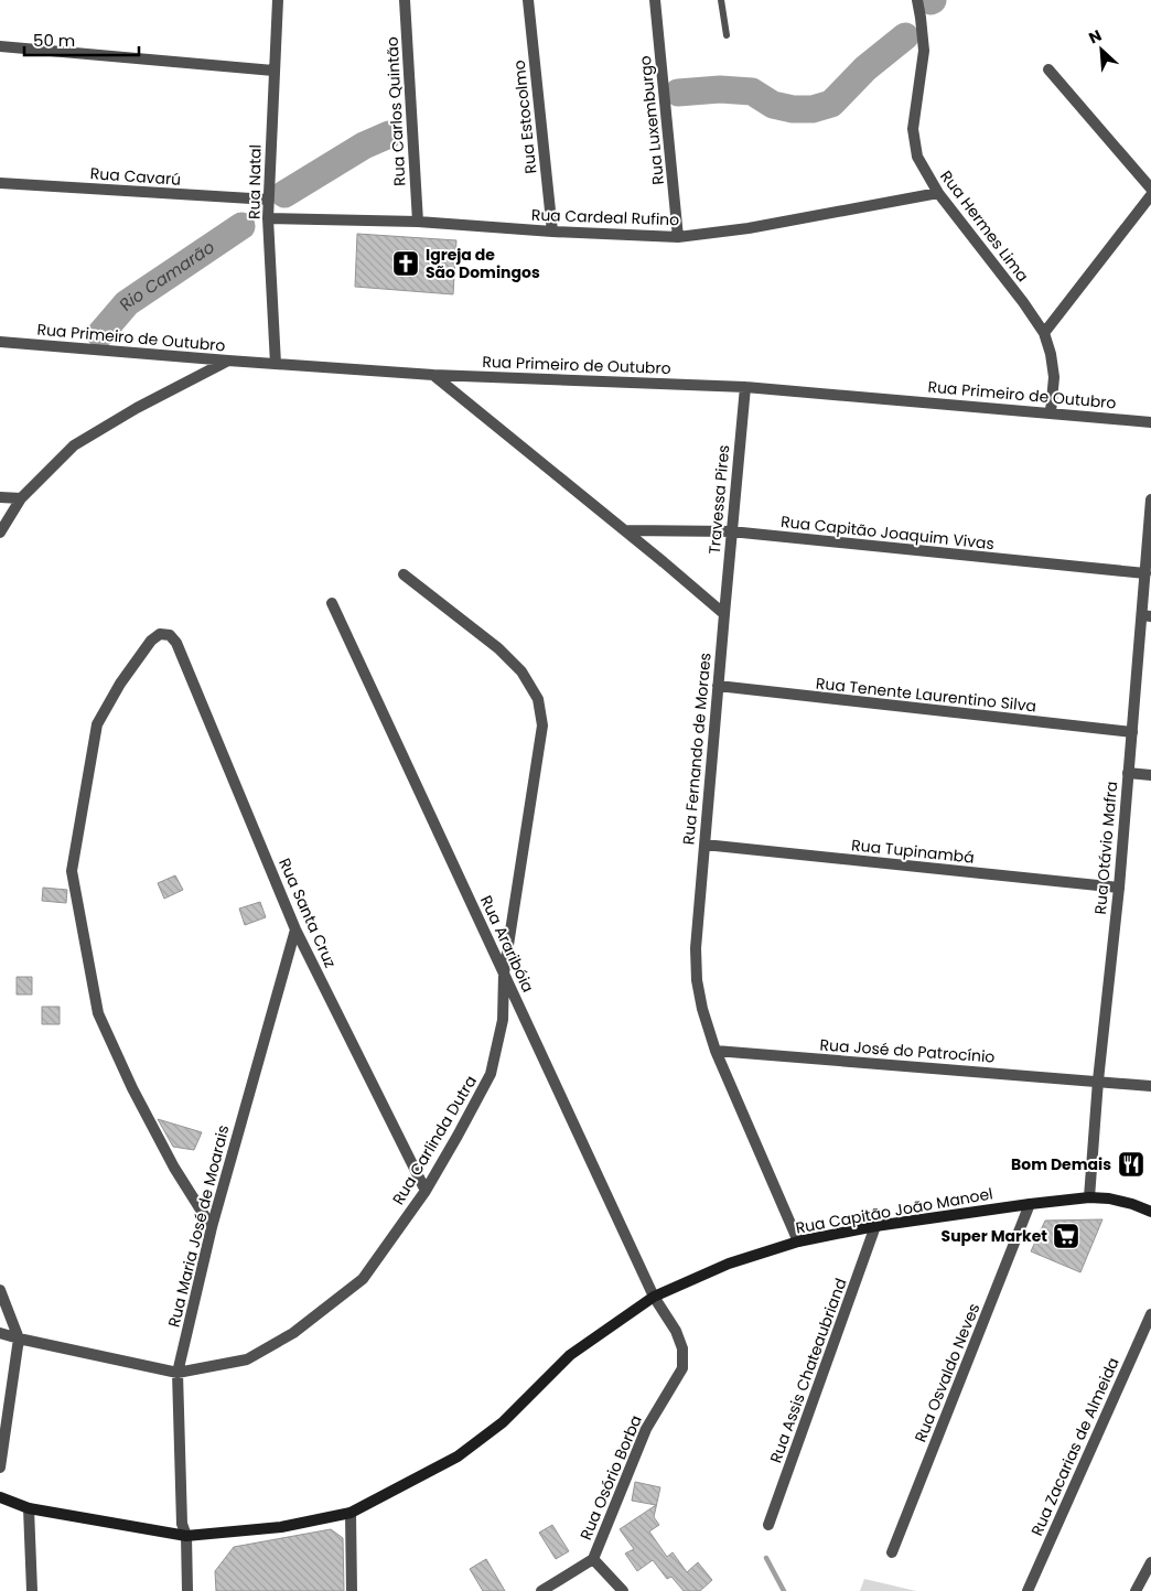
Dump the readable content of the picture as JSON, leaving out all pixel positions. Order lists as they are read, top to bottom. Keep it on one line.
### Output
{"streets":{"main road":["Rua Capitão João Manoel"],"street":["Rua Carlos Quintão","Rua Estocolmo","Rua Luxemburgo","Rua Cavarú","Rua Natal","Rua Cardeal Rufino","Rua Hermes Lima","Rua Primeiro de Outubro","Travessa Pires","Rua Capitão Joaquim Vivas","Rua Tenente Laurentino Silva","Rua Fernando de Moraes","Rua Otávio Mafra","Rua Tupinambá","Rua Santa Cruz","Rua Araribóia","Rua José do Patrocínio","Rua Carlinda Dutra","Rua Maria José de Moarais","Rua Assis Chateaubriand","Rua Osvaldo Neves","Rua Zacarias de Almeida","Rua Osório Borba"]},"crossings":[["Rua Carlos Quintão","Rua Cardeal Rufino"],["Rua Estocolmo","Rua Cardeal Rufino"],["Rua Luxemburgo","Rua Cardeal Rufino"],["Rua Cavarú","Rua Natal"],["Rua Natal","Rua Cardeal Rufino"],["Rua Natal","Rua Primeiro de Outubro"],["Rua Cardeal Rufino","Rua Hermes Lima"],["Rua Hermes Lima","Rua Primeiro de Outubro"],["Rua Primeiro de Outubro","Travessa Pires"],["Travessa Pires","Rua Capitão Joaquim Vivas"],["Travessa Pires","Rua Fernando de Moraes"],["Rua Capitão Joaquim Vivas","Rua Otávio Mafra"],["Rua Tenente Laurentino Silva","Rua Fernando de Moraes"],["Rua Tenente Laurentino Silva","Rua Otávio Mafra"],["Rua Fernando de Moraes","Rua Tupinambá"],["Rua Fernando de Moraes","Rua José do Patrocínio"],["Rua Fernando de Moraes","Rua Capitão João Manoel"],["Rua Otávio Mafra","Rua Tupinambá"],["Rua Otávio Mafra","Rua José do Patrocínio"],["Rua Otávio Mafra","Rua Capitão João Manoel"],["Rua Santa Cruz","Rua Carlinda Dutra"],["Rua Santa Cruz","Rua Maria José de Moarais"],["Rua Araribóia","Rua Carlinda Dutra"],["Rua Araribóia","Rua Capitão João Manoel"],["Rua Araribóia","Rua Osório Borba"],["Rua Carlinda Dutra","Rua Maria José de Moarais"],["Rua Capitão João Manoel","Rua Maria José de Moarais"],["Rua Capitão João Manoel","Rua Assis Chateaubriand"],["Rua Capitão João Manoel","Rua Osvaldo Neves"],["Rua Capitão João Manoel","Rua Osório Borba"]],"water":["Rio Camarão"],"places":{"church":["Igreja de São Domingos"],"restaurant":["Bom Demais"],"supermarket":["Super Market"]},"scale_bar":"50 m","north":"top left"}
